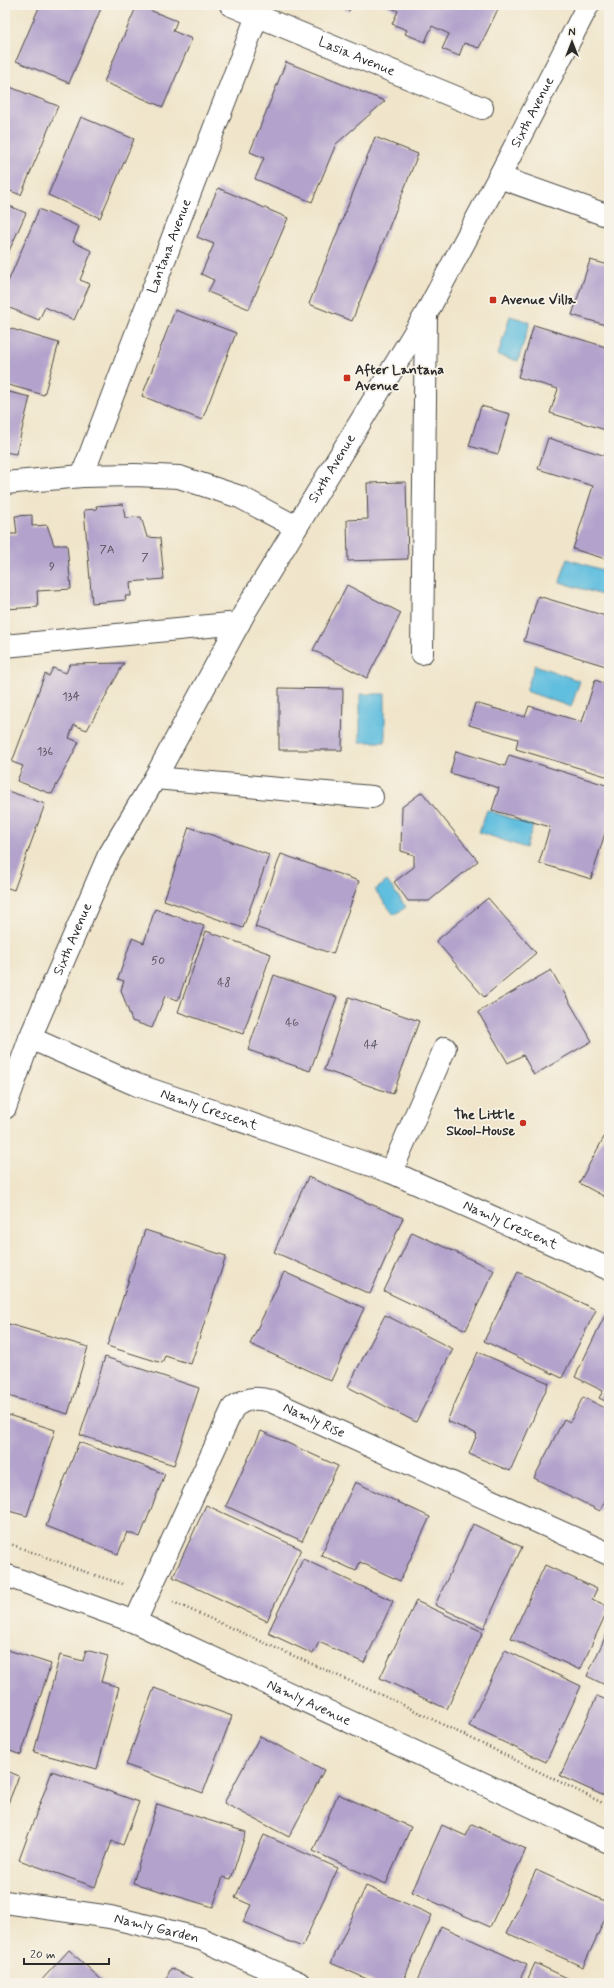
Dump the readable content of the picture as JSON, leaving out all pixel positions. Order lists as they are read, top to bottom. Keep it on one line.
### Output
{"streets":{"street":["Lasia Avenue","Sixth Avenue","Lantana Avenue","Namly Crescent","Namly Rise","Namly Avenue","Namly Garden"]},"crossings":[["Lasia Avenue","Lantana Avenue"],["Sixth Avenue","Namly Crescent"],["Namly Rise","Namly Avenue"]],"places":{"transit":["Avenue Villa","After Lantana Avenue"],"other":["The Little Skool-House"]},"house_numbers":["7A","7","9","134","136","50","48","46","44"],"scale_bar":"20 m","north":"top"}
